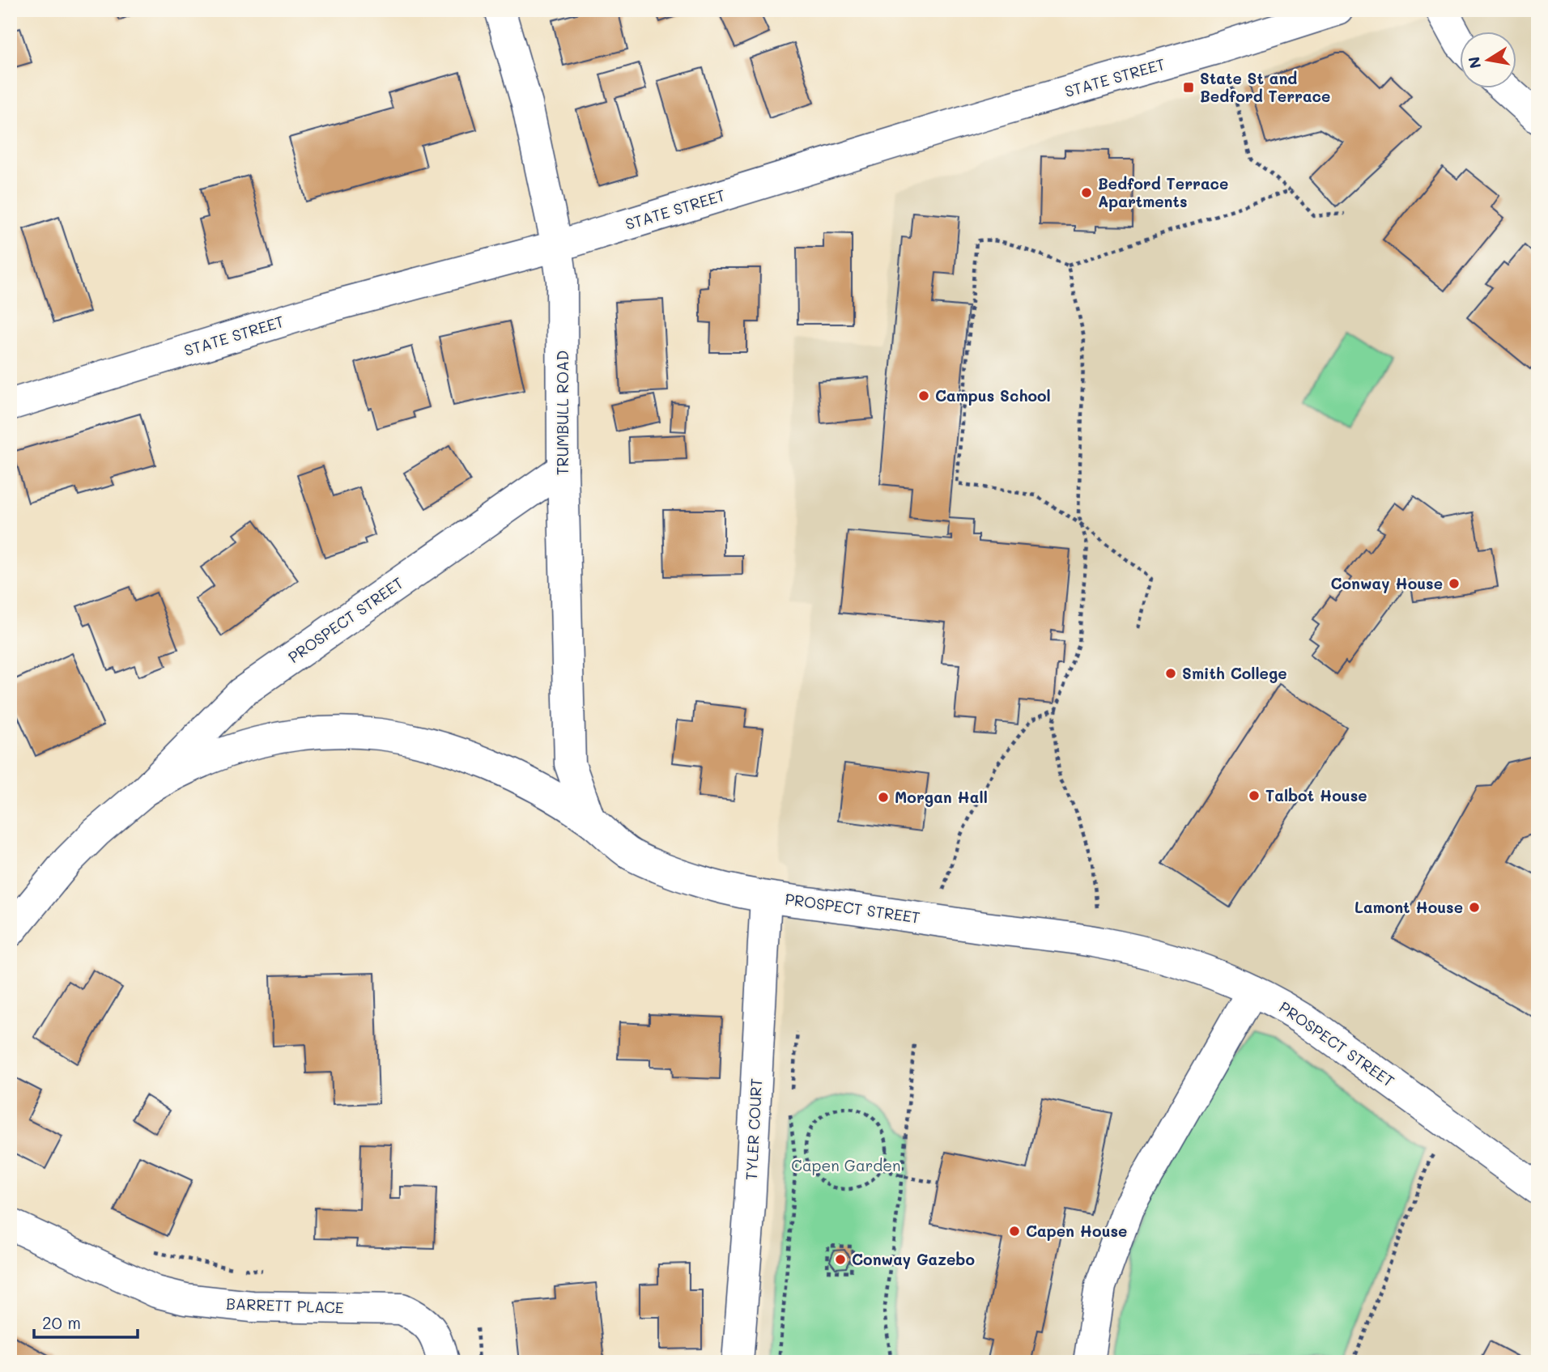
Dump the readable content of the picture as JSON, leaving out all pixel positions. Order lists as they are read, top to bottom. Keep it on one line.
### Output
{"streets":{"street":["STATE STREET","TRUMBULL ROAD","PROSPECT STREET","TYLER COURT","BARRETT PLACE"]},"crossings":[["STATE STREET","TRUMBULL ROAD"],["TRUMBULL ROAD","PROSPECT STREET"],["PROSPECT STREET","TYLER COURT"]],"parks":["Capen Garden"],"places":{"transit":["State St and Bedford Terrace"],"other":["Bedford Terrace Apartments","Campus School","Conway House","Smith College","Talbot House","Morgan Hall","Lamont House","Capen House","Conway Gazebo"]},"scale_bar":"20 m","north":"left"}
